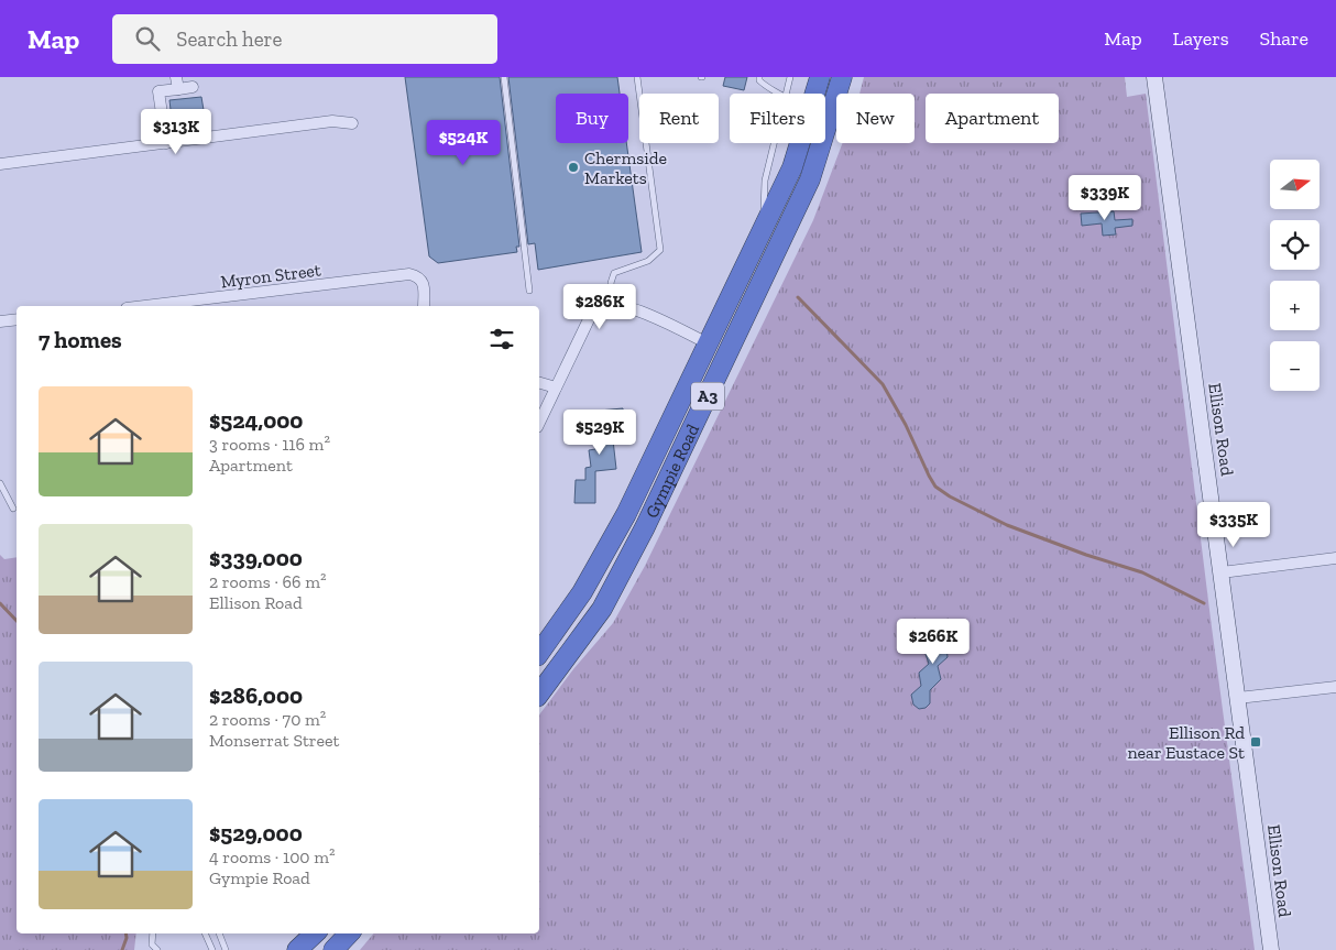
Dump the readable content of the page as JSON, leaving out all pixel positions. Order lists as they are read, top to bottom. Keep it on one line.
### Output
{"streets":{"highway":["A3","Gympie Road"],"main road":["Ellison Road"],"street":["Myron Street"]},"places":{"other":["Chermside Markets"],"transit":["Ellison Rd near Eustace St"]},"north":"right","page":{"header":"Map","search":"Search here","nav":["Map","Layers","Share"],"chip":["Buy","Rent","Filters","New","Apartment"],"price":["$313K","$524K","$339K","$286K","$529K","$335K","$266K"],"map_buttons":["+","−"],"heading":"7 homes","list":[{"name":"$524,000","note":"3 rooms · 116 m² · Apartment"},{"name":"$339,000","note":"2 rooms · 66 m² · Ellison Road"},{"name":"$286,000","note":"2 rooms · 70 m² · Monserrat Street"},{"name":"$529,000","note":"4 rooms · 100 m² · Gympie Road"}]}}
